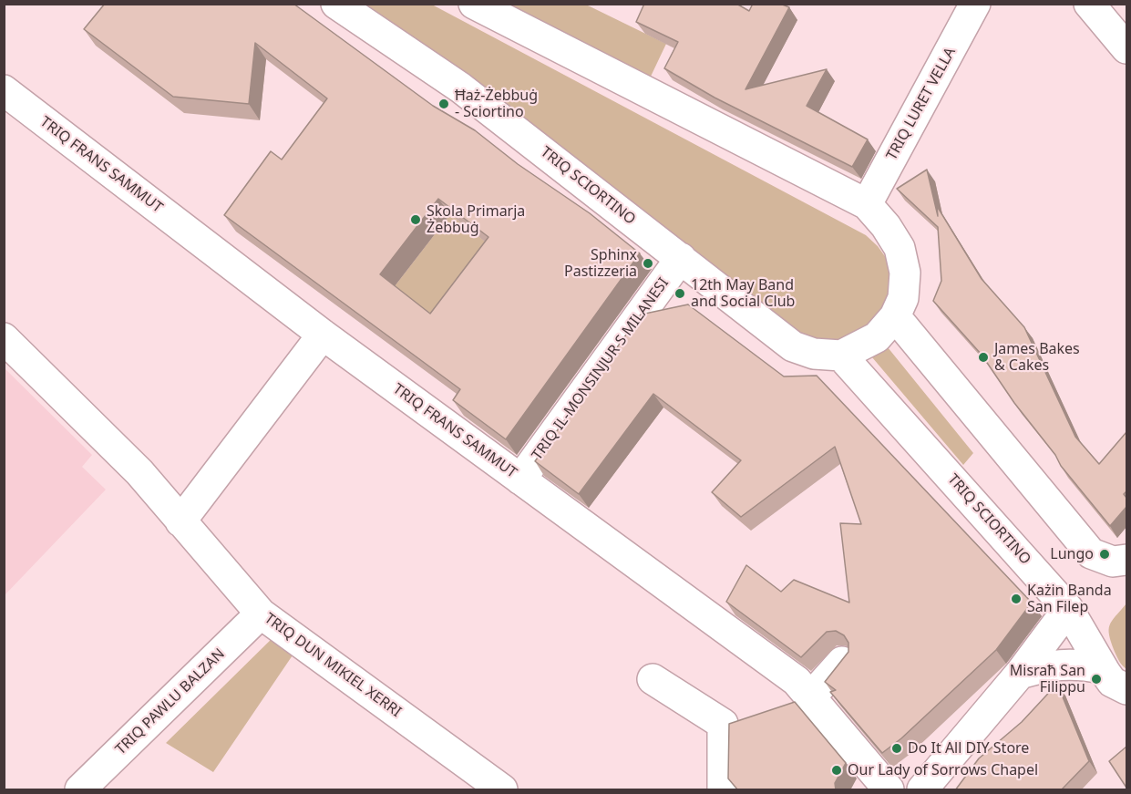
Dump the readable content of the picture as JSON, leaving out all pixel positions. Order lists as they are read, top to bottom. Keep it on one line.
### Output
{"streets":{"street":["TRIQ LURET VELLA","TRIQ FRANS SAMMUT","TRIQ SCIORTINO","TRIQ IL-MONSINJUR S MILANESI","TRIQ DUN MIKIEL XERRI","TRIQ PAWLU BALZAN"]},"crossings":[["TRIQ FRANS SAMMUT","TRIQ IL-MONSINJUR S MILANESI"],["TRIQ SCIORTINO","TRIQ IL-MONSINJUR S MILANESI"],["TRIQ DUN MIKIEL XERRI","TRIQ PAWLU BALZAN"]],"places":["Ħaż-Żebbuġ - Sciortino","Skola Primarja Żebbuġ","Sphinx Pastizzeria","12th May Band and Social Club","James Bakes & Cakes","Lungo","Każin Banda San Filep","Misraħ San Filippu","Do It All DIY Store","Our Lady of Sorrows Chapel"]}
